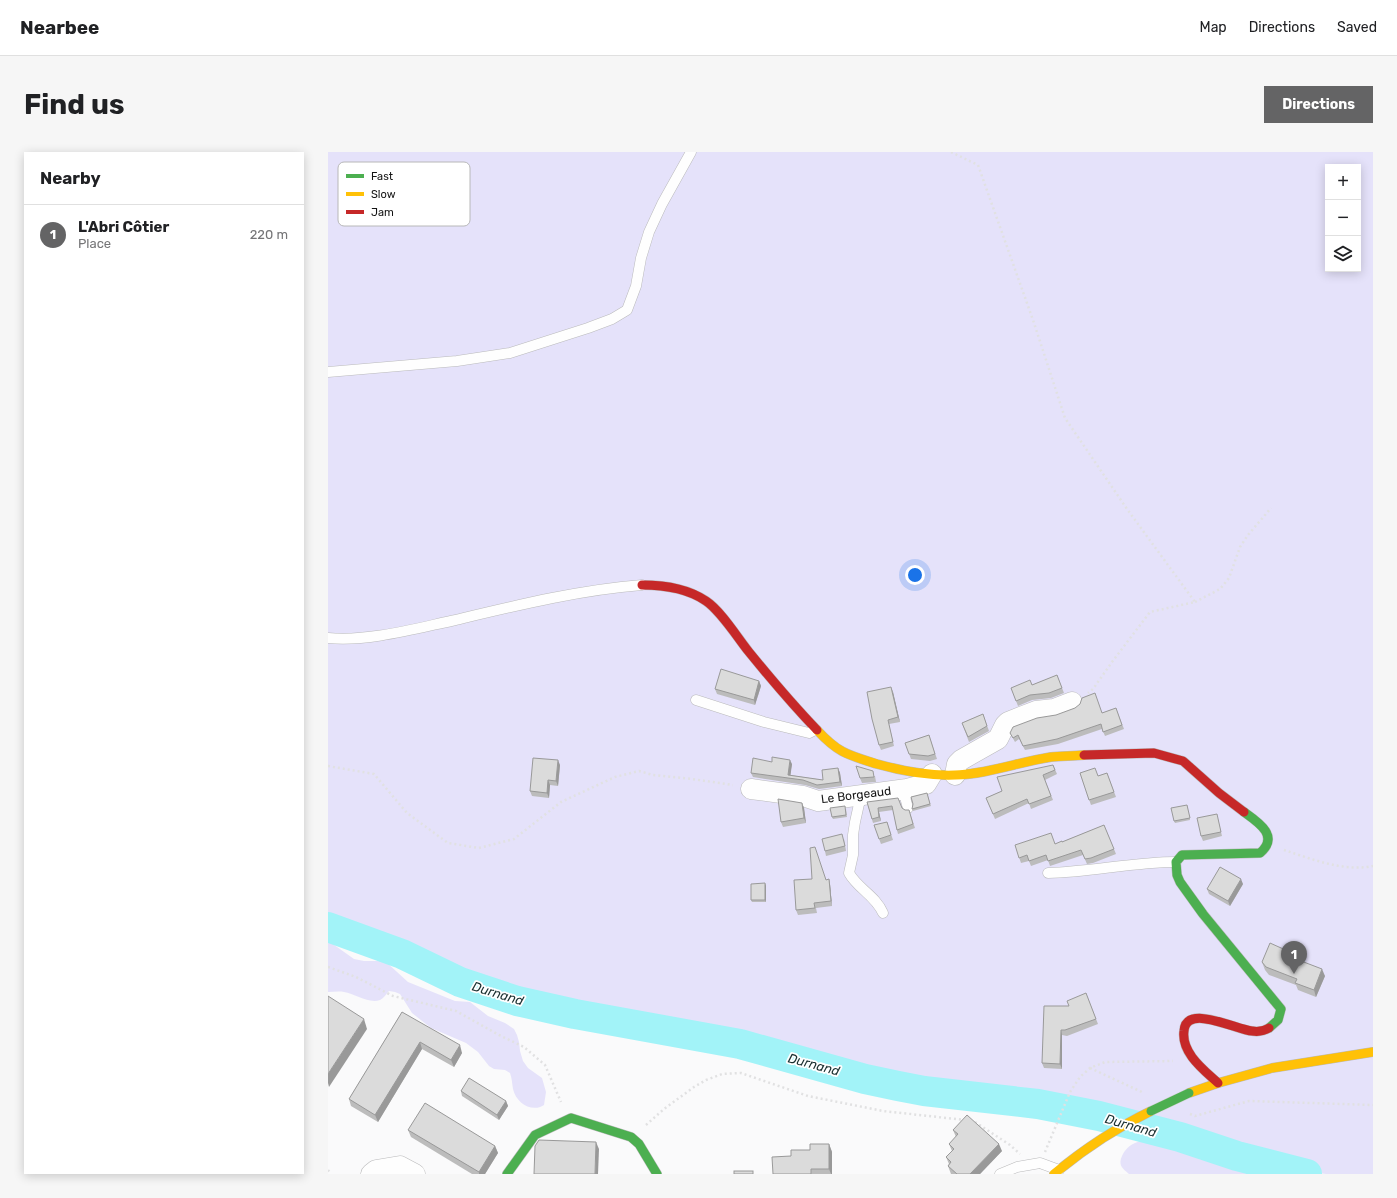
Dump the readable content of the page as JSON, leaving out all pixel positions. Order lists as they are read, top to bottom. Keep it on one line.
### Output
{"streets":{"street":["Le Borgeaud"]},"water":["Durnand"],"legend":["Fast","Slow","Jam"],"page":{"header":"Nearbee","nav":["Map","Directions","Saved"],"buttons":"Directions","title":"Find us","heading":"Nearby","map_buttons":["+","−"],"list":[{"mark":"1","name":"L'Abri Côtier","note":"Place","value":"220 m"}],"pins":"1"}}
